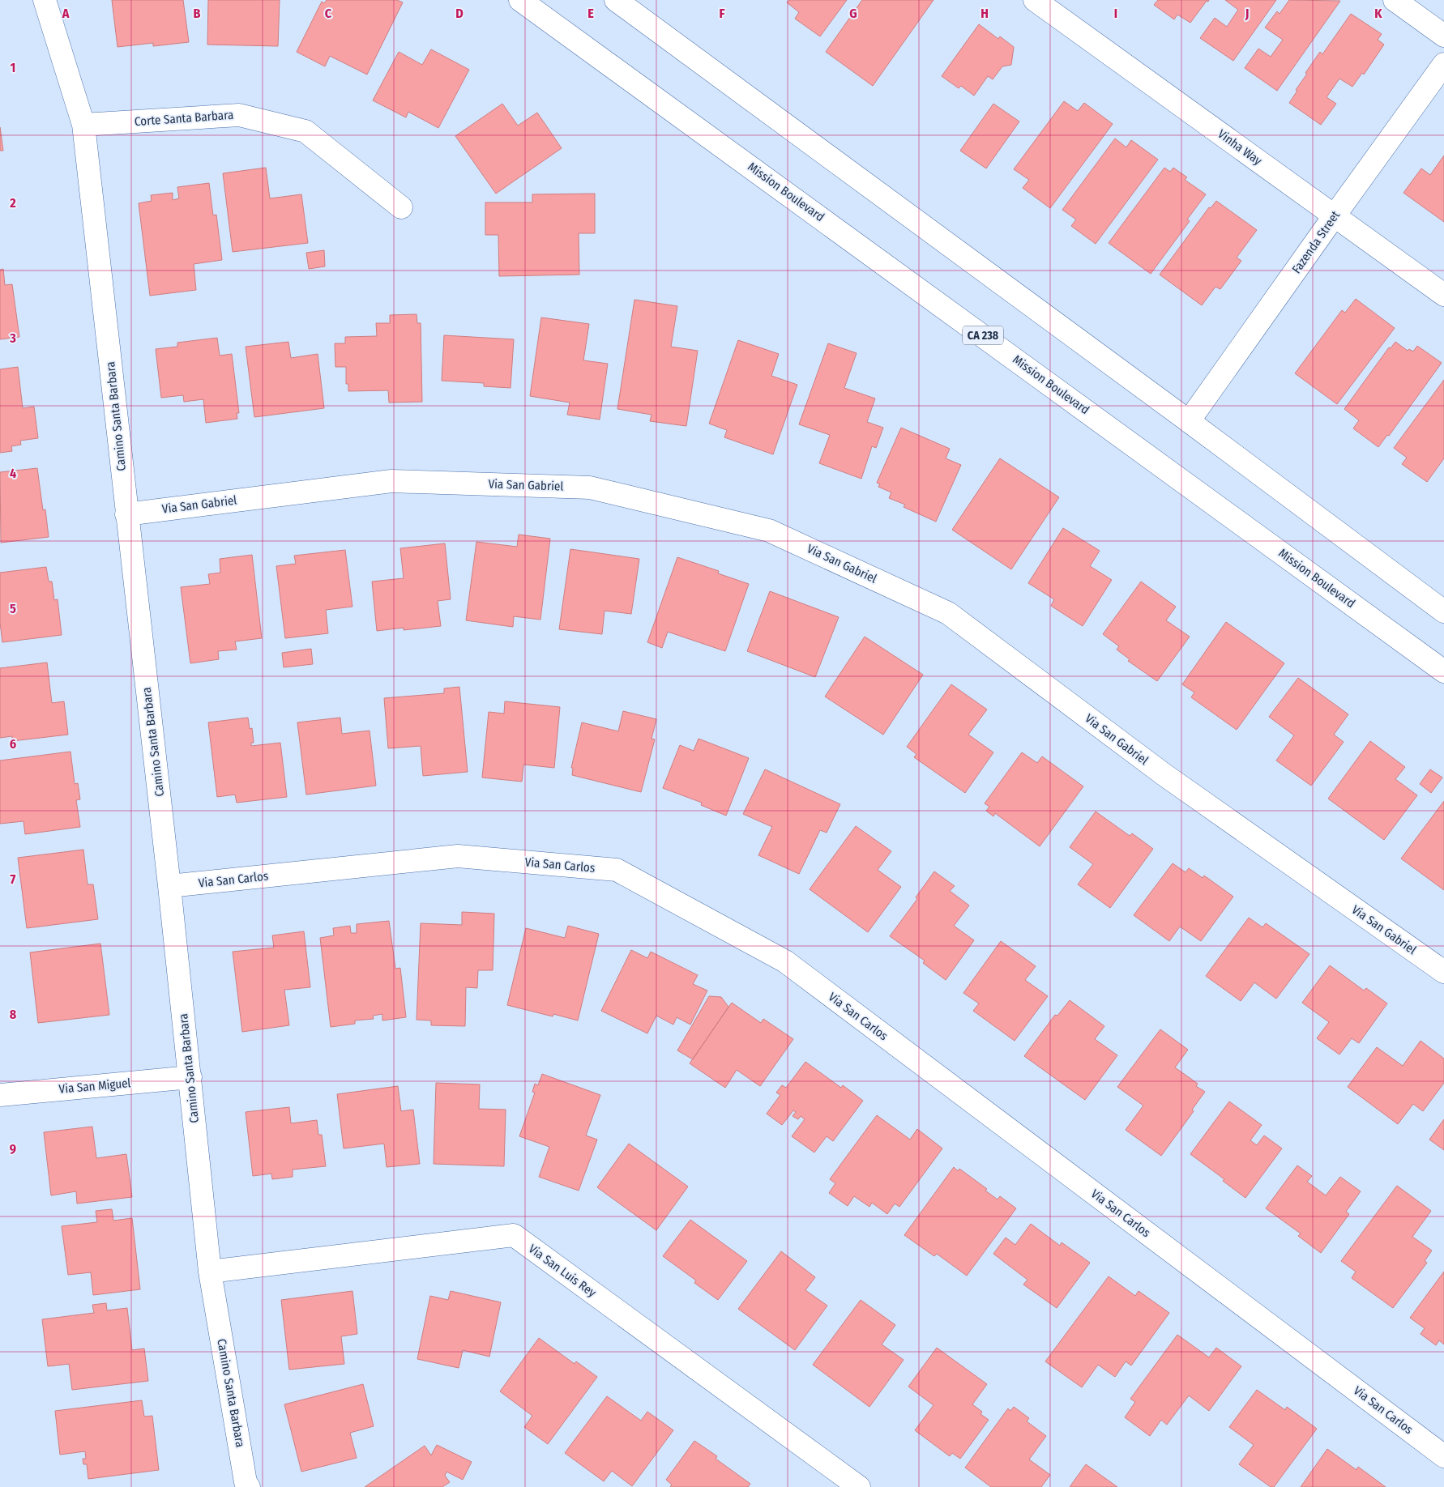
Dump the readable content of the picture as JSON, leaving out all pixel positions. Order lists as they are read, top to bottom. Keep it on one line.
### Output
{"streets":{"street":["Corte Santa Barbara","Vinha Way","Mission Boulevard","Fazenda Street","CA 238","Camino Santa Barbara","Via San Gabriel","Via San Carlos","Via San Miguel","Via San Luis Rey"]},"crossings":[["Corte Santa Barbara","Camino Santa Barbara"],["Vinha Way","Fazenda Street"],["Camino Santa Barbara","Via San Gabriel"],["Camino Santa Barbara","Via San Carlos"],["Camino Santa Barbara","Via San Miguel"],["Camino Santa Barbara","Via San Luis Rey"]],"grid":{"columns":["A","B","C","D","E","F","G","H","I","J","K"],"rows":["1","2","3","4","5","6","7","8","9"]}}
